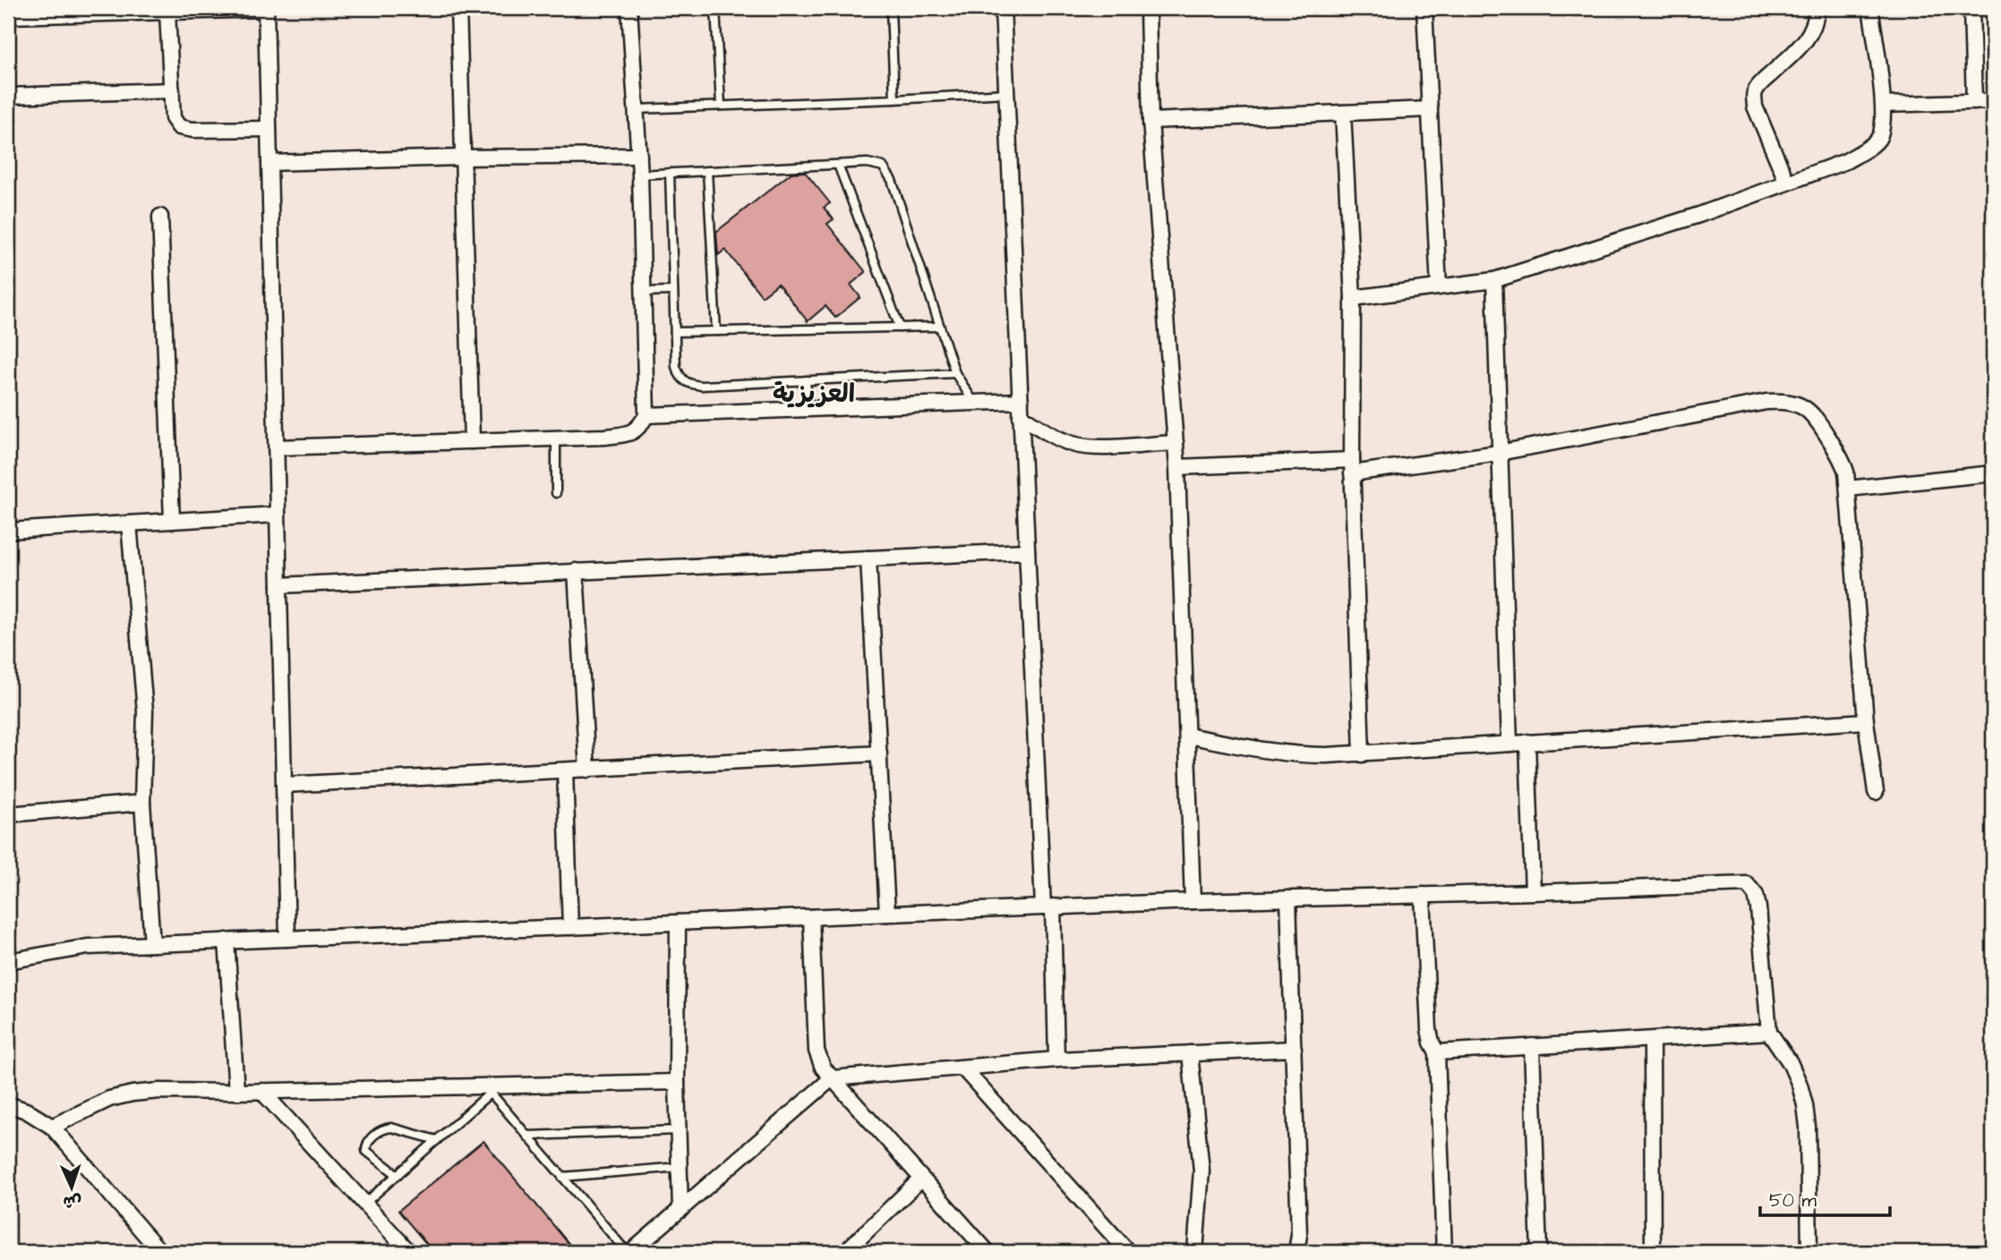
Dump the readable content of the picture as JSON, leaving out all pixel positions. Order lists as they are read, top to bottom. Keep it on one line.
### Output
{"districts":["العزيزية"],"scale_bar":"50 m","north":"bottom"}
